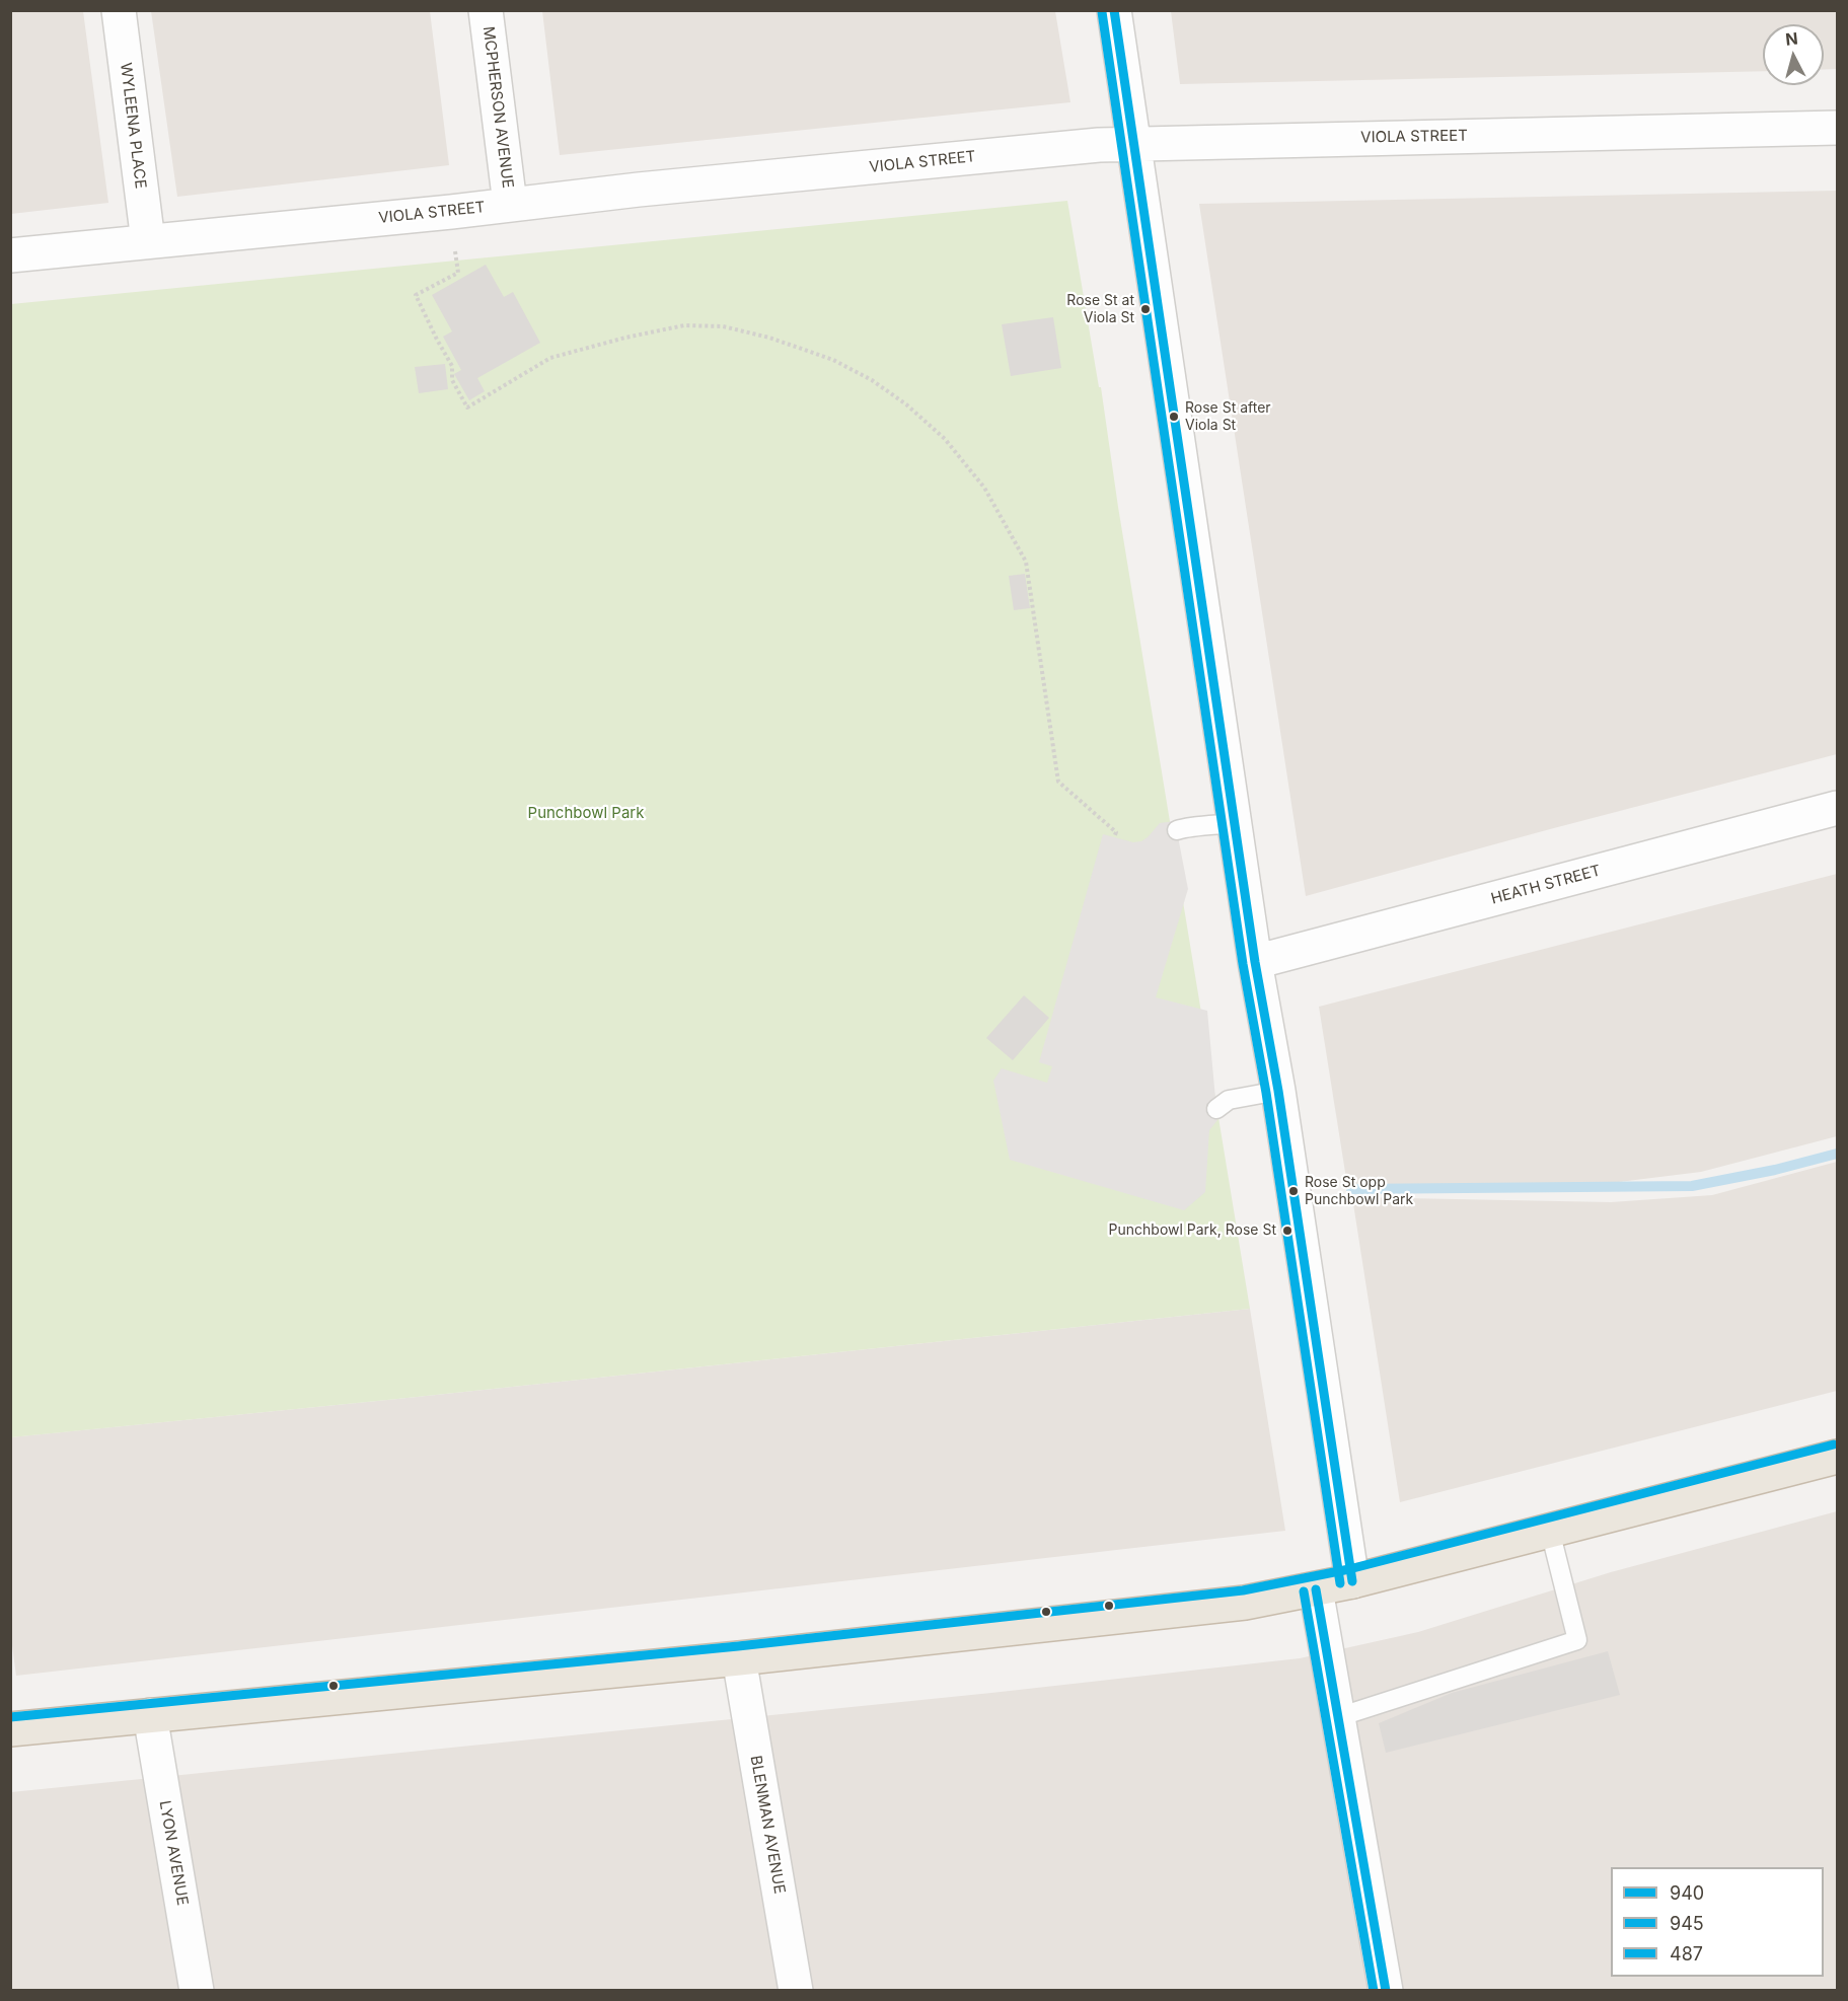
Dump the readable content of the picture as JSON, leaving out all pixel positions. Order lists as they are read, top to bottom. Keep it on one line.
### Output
{"streets":{"street":["MCPHERSON AVENUE","WYLEENA PLACE","VIOLA STREET","HEATH STREET","BLENMAN AVENUE","LYON AVENUE"]},"crossings":[["MCPHERSON AVENUE","VIOLA STREET"],["WYLEENA PLACE","VIOLA STREET"]],"parks":["Punchbowl Park"],"places":["Rose St at Viola St","Rose St after Viola St","Rose St opp Punchbowl Park","Punchbowl Park, Rose St"],"lines":["transit line 940","transit line 945","transit line 487"],"legend":["940","945","487"],"north":"top"}
